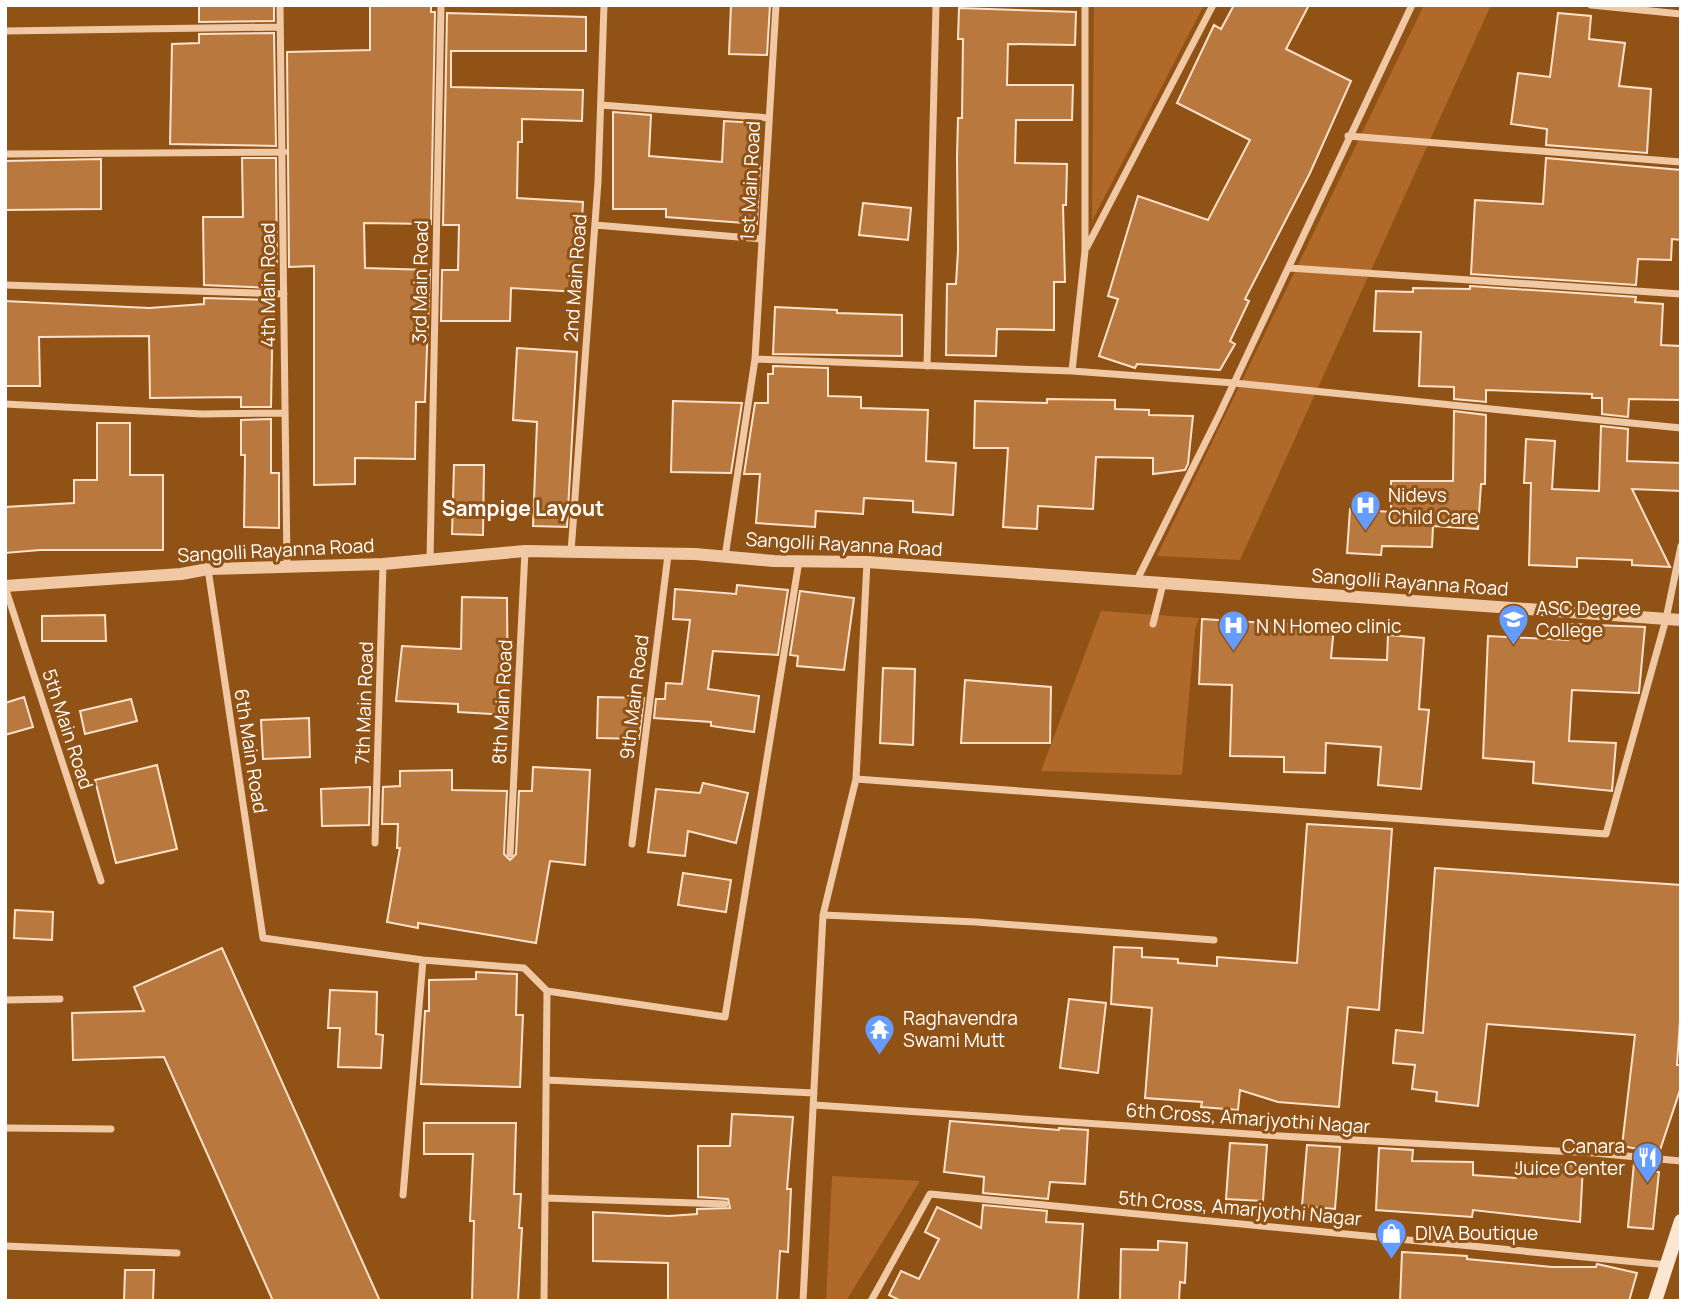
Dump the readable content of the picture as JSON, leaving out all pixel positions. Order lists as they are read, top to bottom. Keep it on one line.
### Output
{"streets":{"street":["1st Main Road","2nd Main Road","3rd Main Road","4th Main Road","Sangolli Rayanna Road","9th Main Road","8th Main Road","7th Main Road","5th Main Road","6th Main Road","6th Cross, Amarjyothi Nagar","5th Cross, Amarjyothi Nagar"]},"crossings":[["1st Main Road","Sangolli Rayanna Road"],["2nd Main Road","Sangolli Rayanna Road"],["3rd Main Road","Sangolli Rayanna Road"],["4th Main Road","Sangolli Rayanna Road"],["Sangolli Rayanna Road","9th Main Road"],["Sangolli Rayanna Road","8th Main Road"],["Sangolli Rayanna Road","7th Main Road"],["Sangolli Rayanna Road","5th Main Road"],["Sangolli Rayanna Road","6th Main Road"]],"districts":["Sampige Layout"],"places":{"hospital":["Nidevs Child Care","N N Homeo clinic"],"school or university":["ASC Degree College"],"temple":["Raghavendra Swami Mutt"],"restaurant":["Canara Juice Center"],"shop":["DIVA Boutique"]}}
